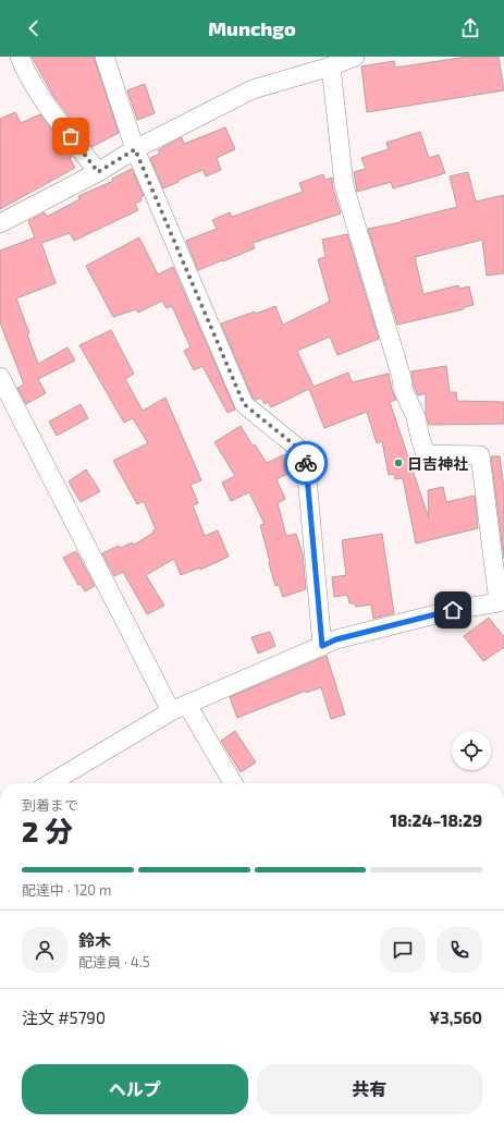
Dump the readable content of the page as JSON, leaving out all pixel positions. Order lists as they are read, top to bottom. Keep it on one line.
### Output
{"places":["日吉神社"],"page":{"header":"Munchgo","heading":["2 分","到着まで","18:24–18:29"],"panel":["鈴木","配達員 · 4.5","注文 #5790","¥3,560"],"bar":"配達中 · 120 m","buttons":["ヘルプ","共有"]}}
